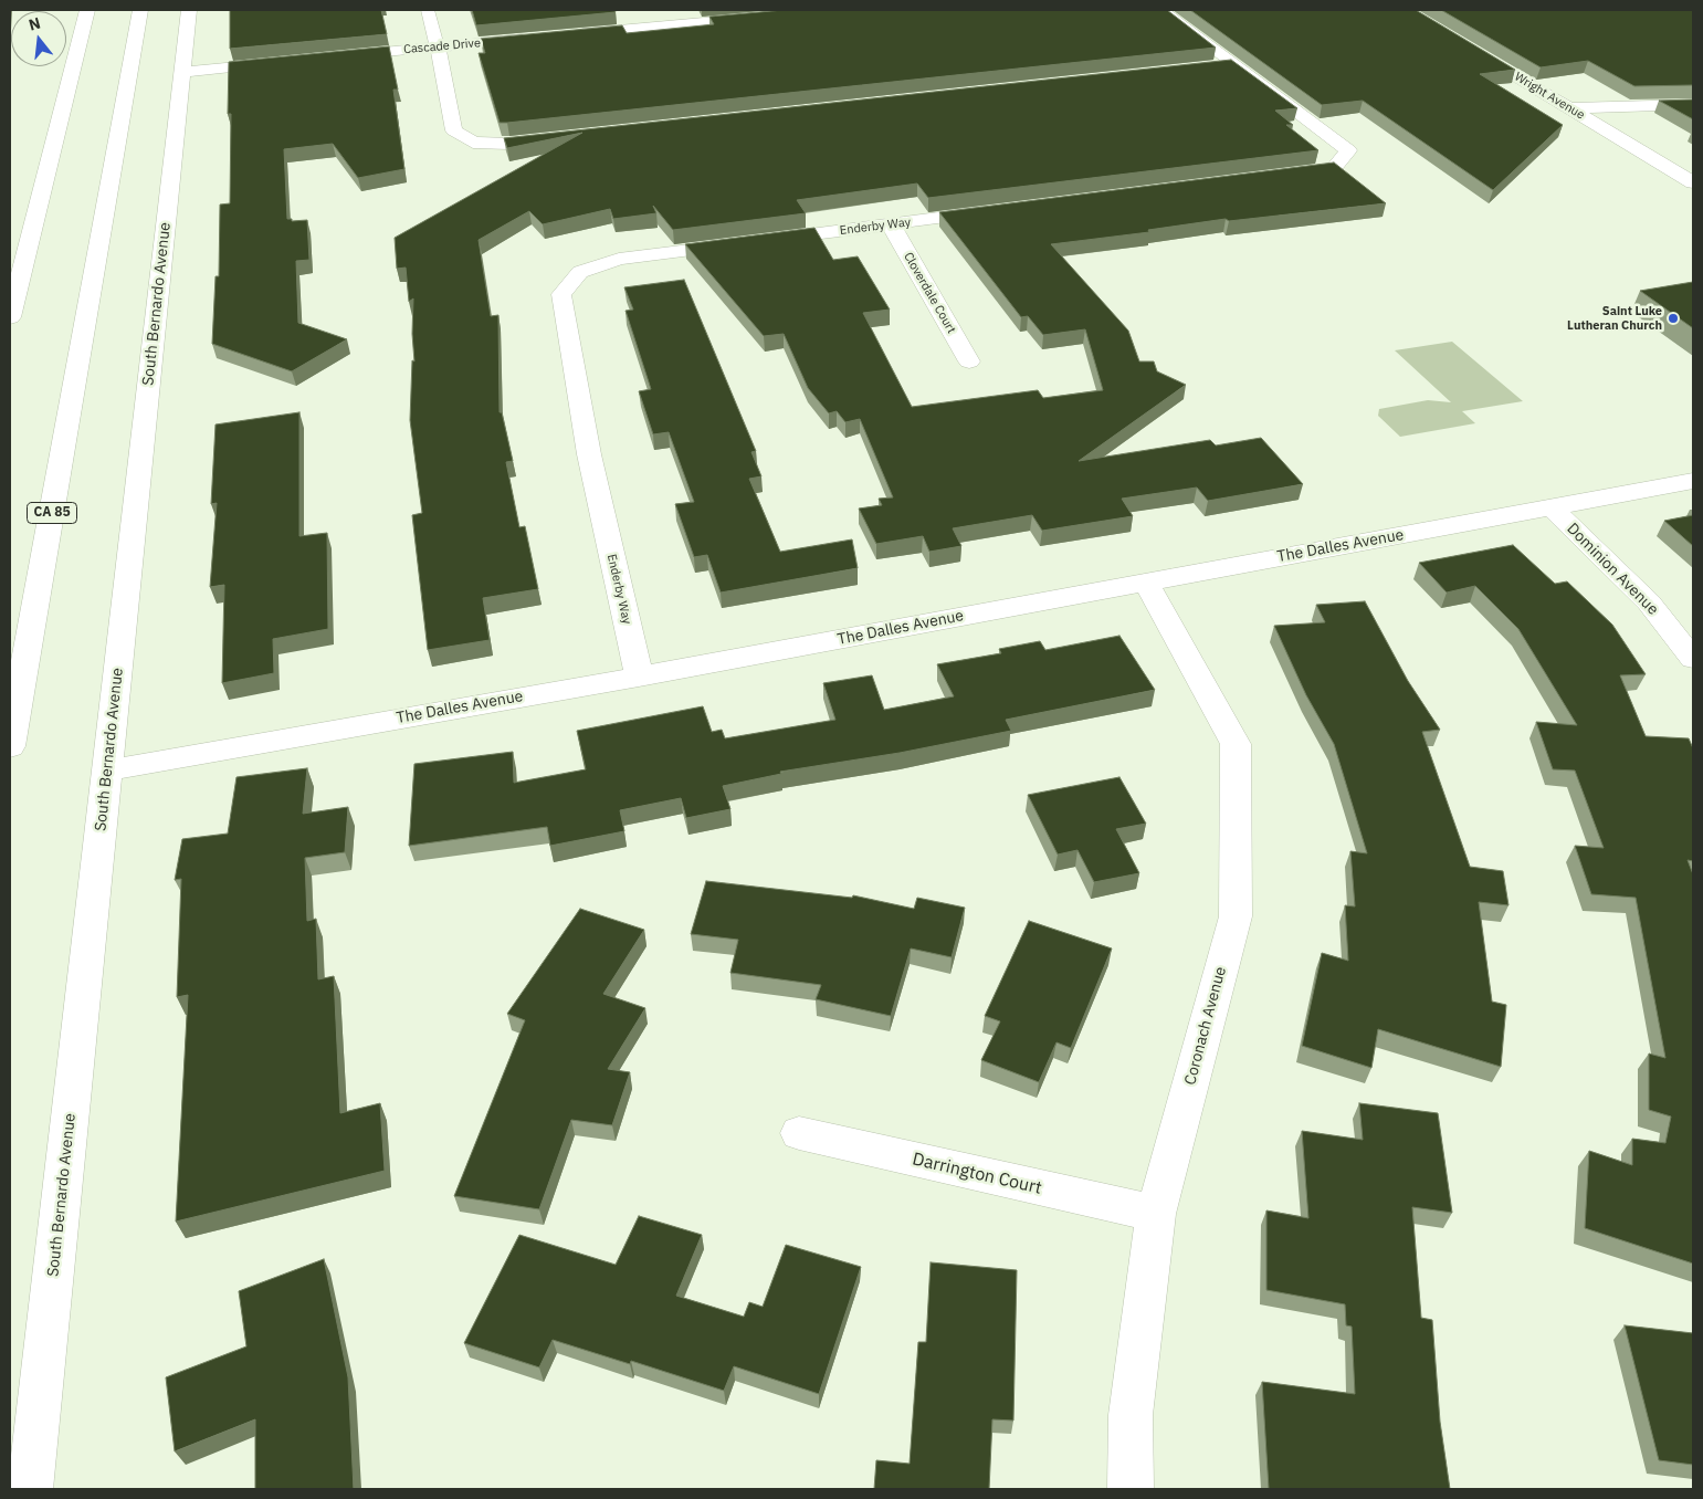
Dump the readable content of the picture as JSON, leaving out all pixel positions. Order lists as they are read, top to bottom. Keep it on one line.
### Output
{"streets":{"main road":["Cascade Drive","Wright Avenue","Enderby Way","Cloverdale Court","South Bernardo Avenue","CA 85","The Dalles Avenue","Dominion Avenue","Coronach Avenue","Darrington Court"]},"crossings":[["Enderby Way","Cloverdale Court"],["Enderby Way","The Dalles Avenue"],["South Bernardo Avenue","The Dalles Avenue"],["The Dalles Avenue","Dominion Avenue"],["The Dalles Avenue","Coronach Avenue"],["Coronach Avenue","Darrington Court"]],"places":["Saint Luke Lutheran Church"],"north":"top"}
